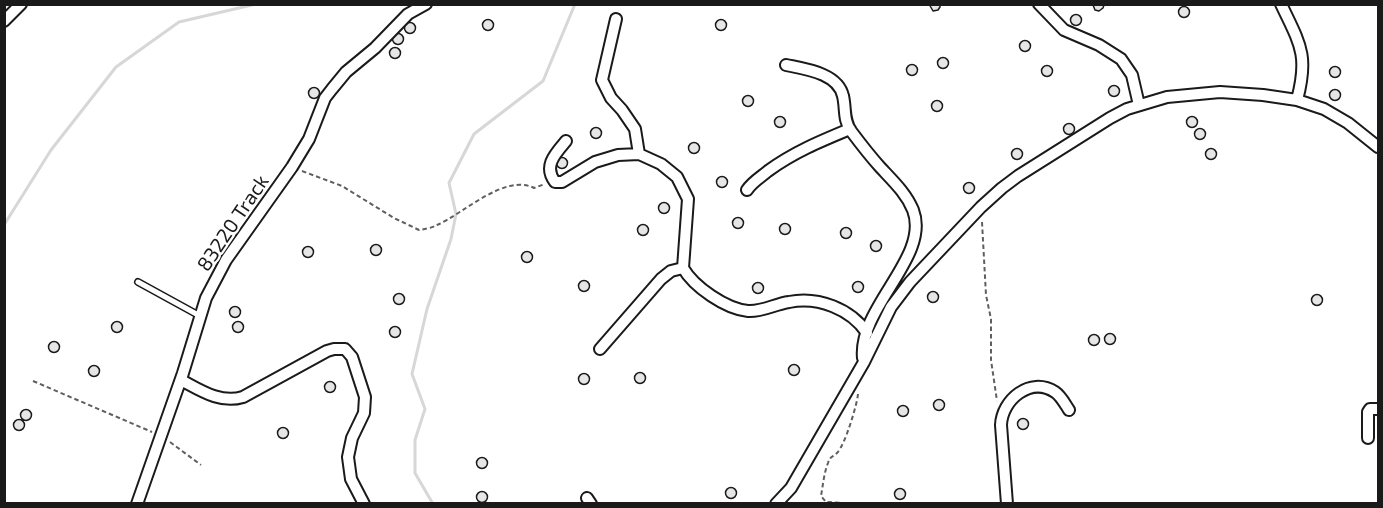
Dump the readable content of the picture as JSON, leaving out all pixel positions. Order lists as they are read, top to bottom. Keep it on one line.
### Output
{"streets":{"street":["83220 Track"]}}
